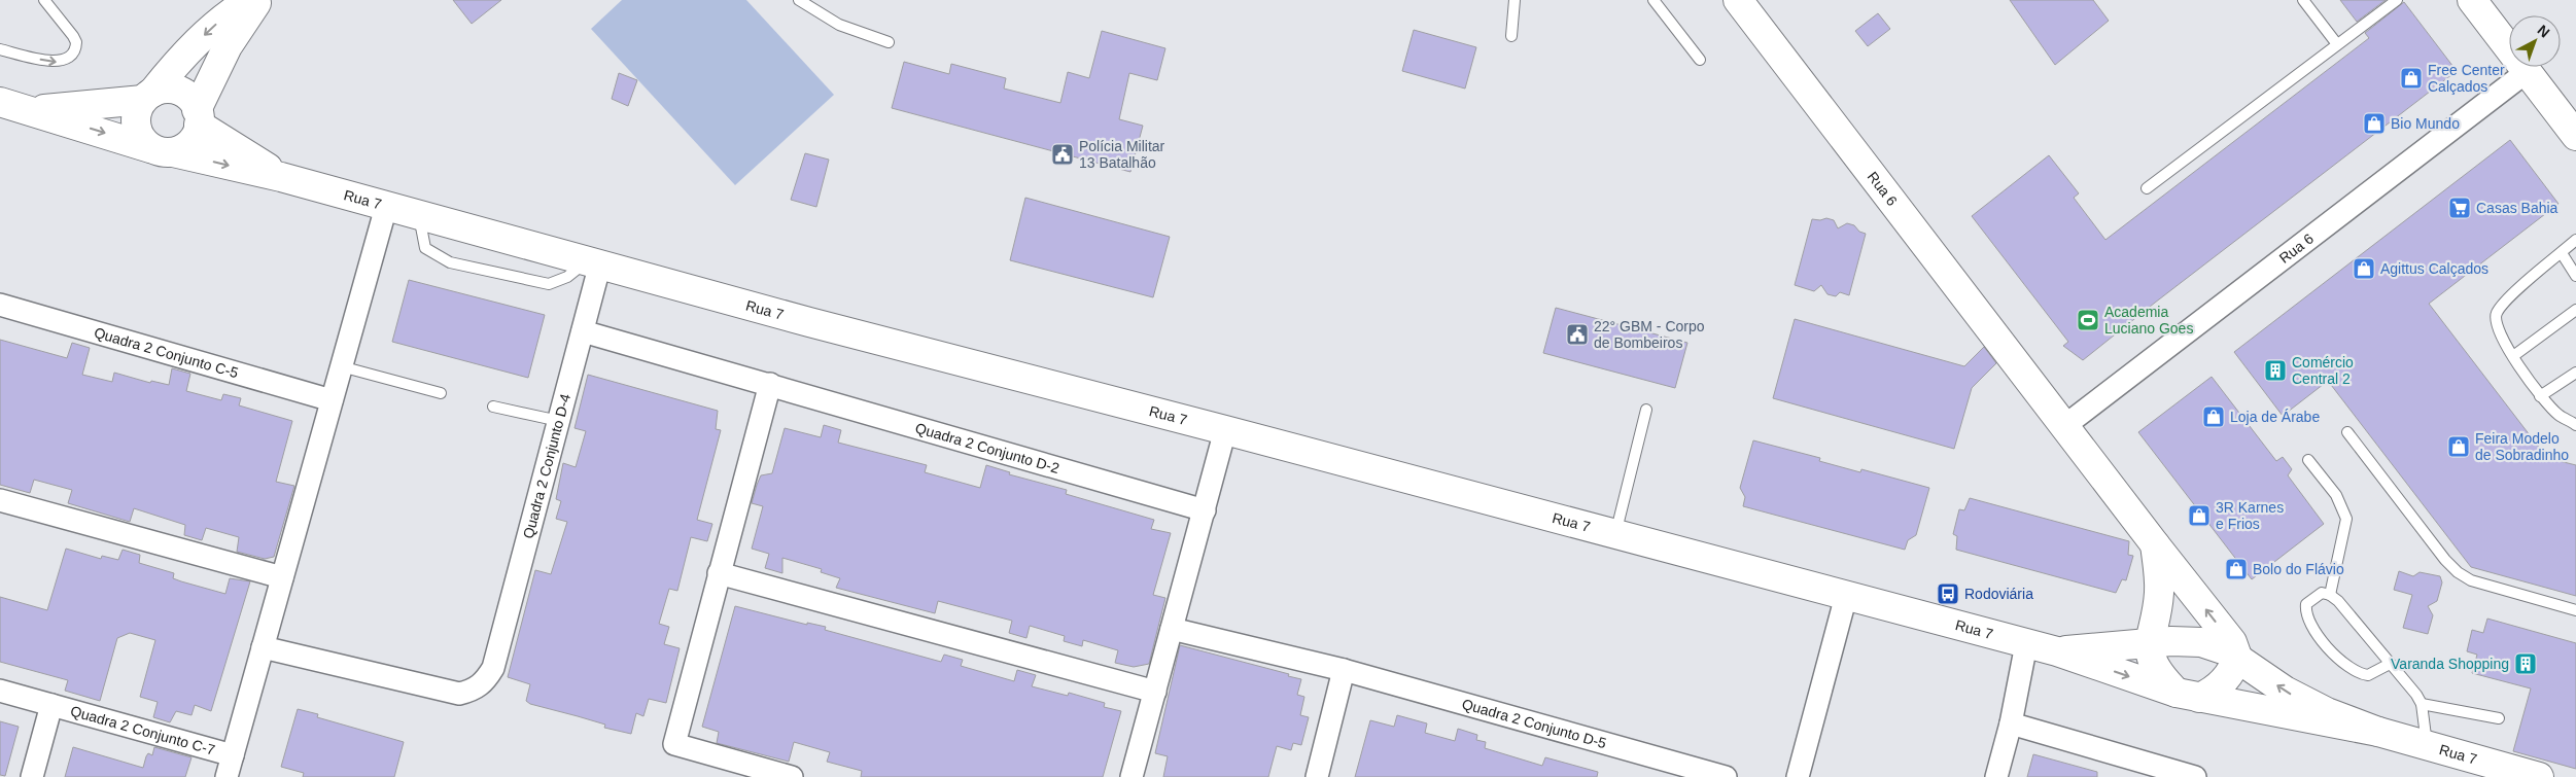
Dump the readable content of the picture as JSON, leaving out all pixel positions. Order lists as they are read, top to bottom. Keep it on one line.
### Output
{"streets":{"main road":["Rua 6","Rua 7"],"street":["Quadra 2 Conjunto C-5","Quadra 2 Conjunto D-2","Quadra 2 Conjunto D-4","Quadra 2 Conjunto D-5","Quadra 2 Conjunto C-7"]},"crossings":[["Rua 6","Rua 7"],["Rua 7","Quadra 2 Conjunto D-4"],["Quadra 2 Conjunto D-2","Quadra 2 Conjunto D-4"]],"places":{"shop":["Free Center Calçados","Bio Mundo","Agittus Calçados","Loja de Árabe","Feira Modelo de Sobradinho","3R Karnes e Frios","Bolo do Flávio"],"public building":["Polícia Militar 13 Batalhão","22° GBM - Corpo de Bombeiros"],"supermarket":["Casas Bahia"],"sports":["Academia Luciano Goes"],"building":["Comércio Central 2","Varanda Shopping"],"bus stop":["Rodoviária"]},"north":"top right"}
